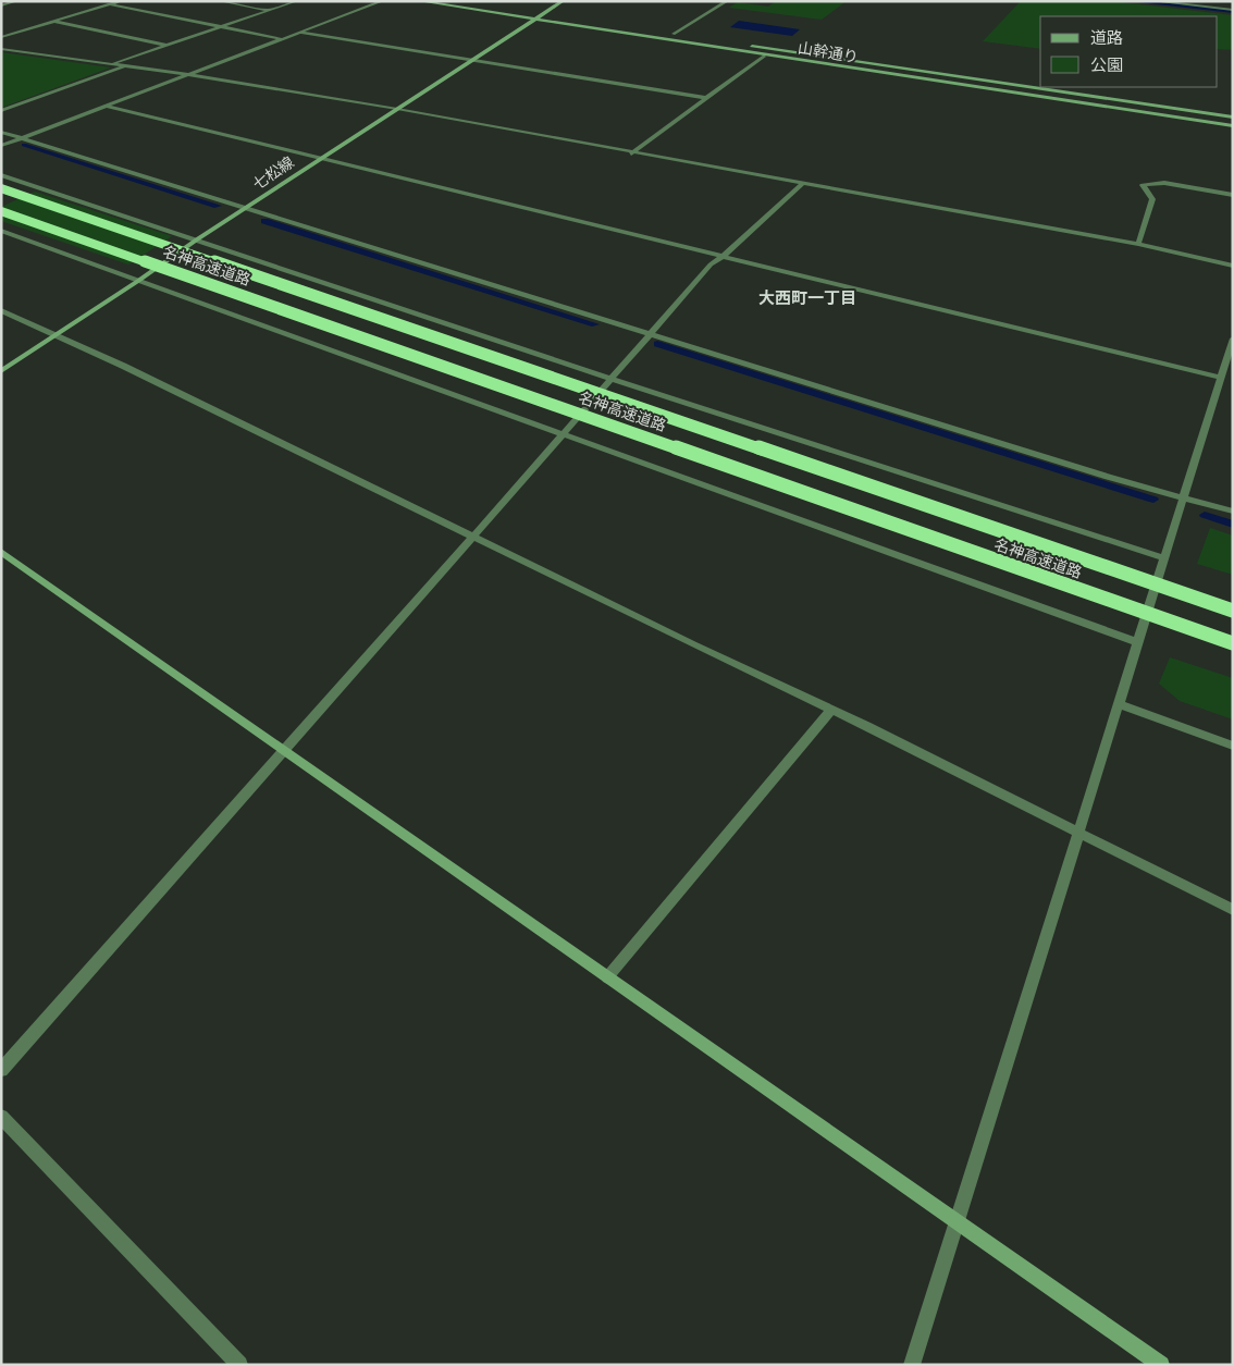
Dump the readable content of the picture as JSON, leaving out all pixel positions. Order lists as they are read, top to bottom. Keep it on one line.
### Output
{"streets":{"highway":["名神高速道路"],"street":["山幹通り","七松線"]},"crossings":[["山幹通り","七松線"]],"districts":["大西町一丁目"],"legend":["道路","公園"]}
